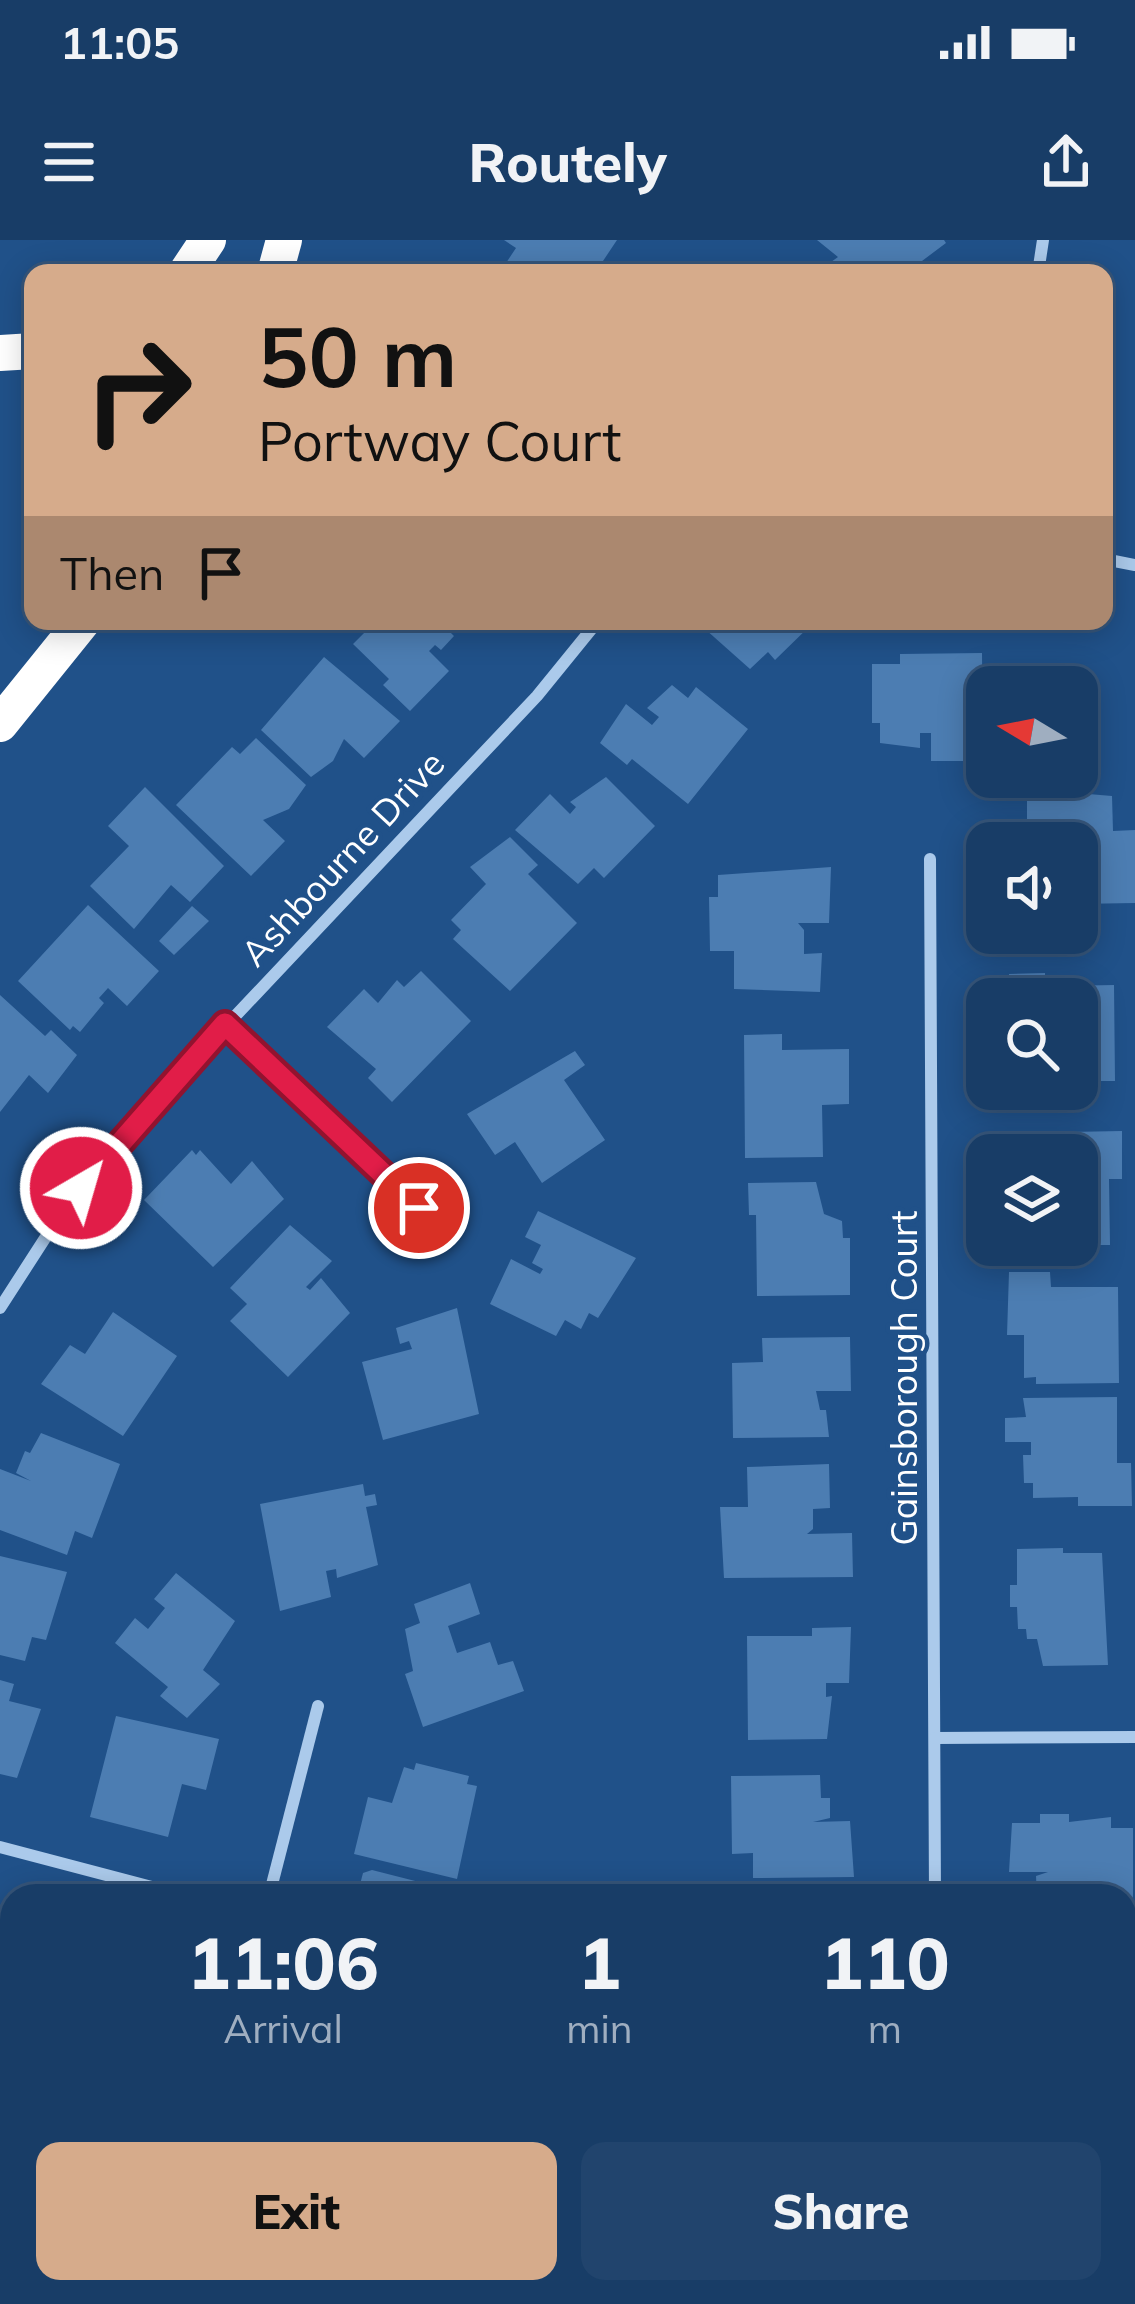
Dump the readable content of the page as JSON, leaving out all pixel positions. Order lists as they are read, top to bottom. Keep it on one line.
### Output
{"streets":{"street":["Ashbourne Drive","Gainsborough Court"]},"north":"left","page":{"status":"11:05","header":"Routely","turn":["50 m","Portway Court"],"then":"Then","eta":["11:06","Arrival","1","min","110","m"],"buttons":["Exit","Share"]}}
